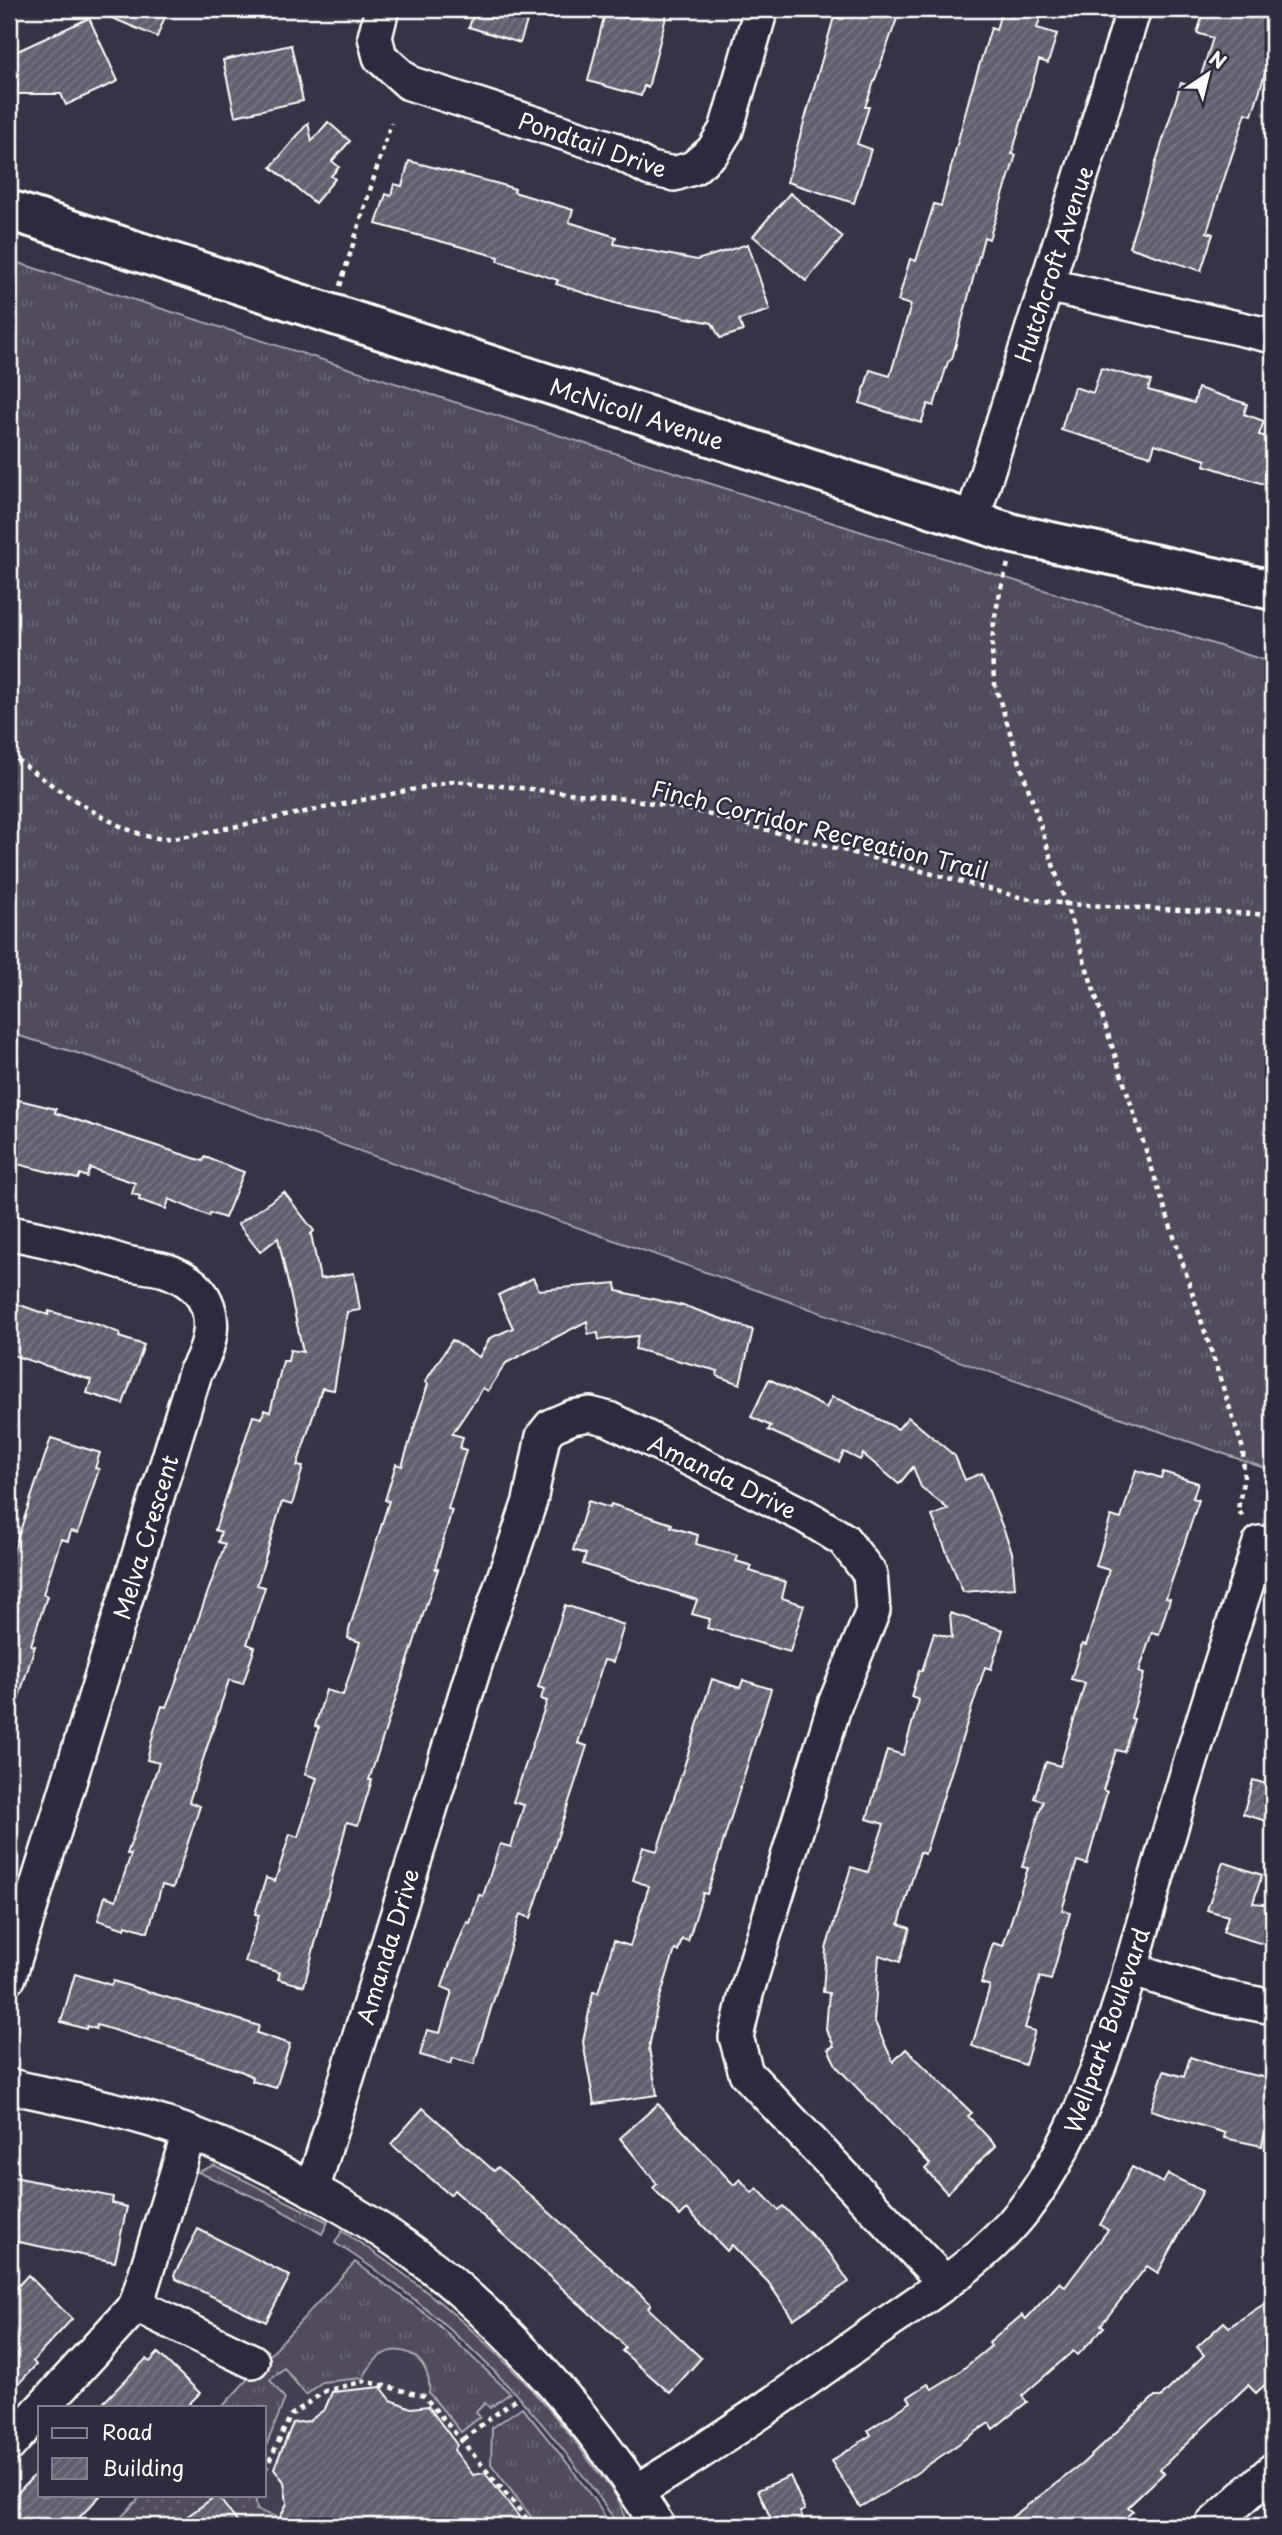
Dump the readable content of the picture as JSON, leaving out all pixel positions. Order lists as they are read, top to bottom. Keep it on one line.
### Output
{"streets":{"main road":["McNicoll Avenue"],"street":["Pondtail Drive","Hutchcroft Avenue","Amanda Drive","Melva Crescent","Wellpark Boulevard"],"path":["Finch Corridor Recreation Trail"]},"crossings":[["Hutchcroft Avenue","McNicoll Avenue"],["Amanda Drive","Wellpark Boulevard"]],"legend":["Road","Building"],"north":"top right"}
